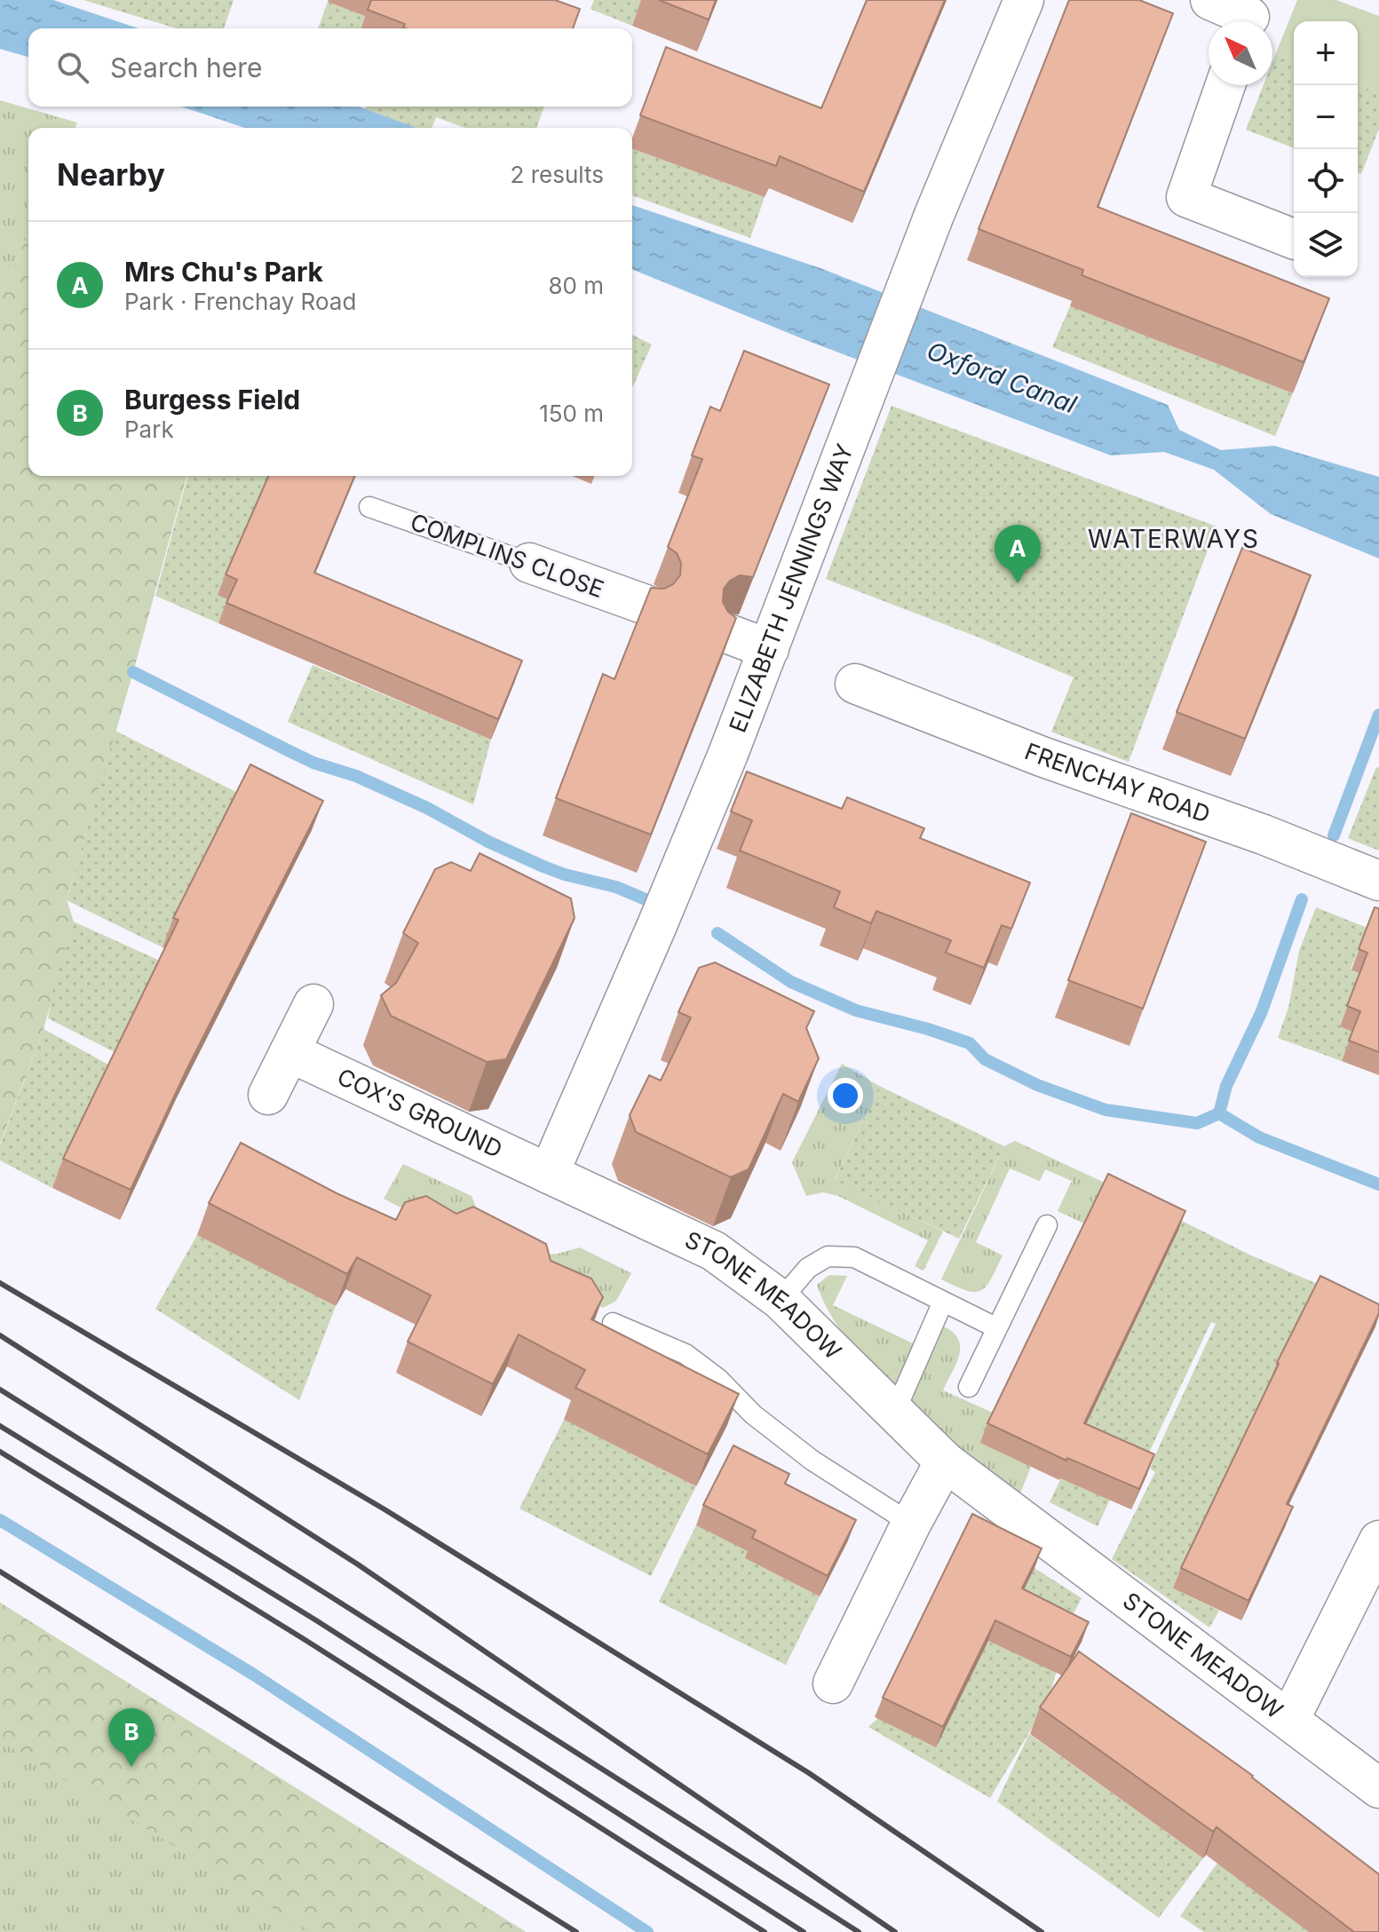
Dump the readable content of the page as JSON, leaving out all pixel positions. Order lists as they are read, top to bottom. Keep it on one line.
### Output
{"streets":{"street":["COMPLINS CLOSE","ELIZABETH JENNINGS WAY","FRENCHAY ROAD","COX'S GROUND","STONE MEADOW"]},"crossings":[["ELIZABETH JENNINGS WAY","COX'S GROUND"],["ELIZABETH JENNINGS WAY","STONE MEADOW"],["COX'S GROUND","STONE MEADOW"]],"districts":["WATERWAYS"],"water":["Oxford Canal"],"north":"top left","page":{"map_buttons":["+","−"],"search":"Search here","heading":["Nearby","2 results"],"list":[{"mark":"A","name":"Mrs Chu's Park","note":"Park · Frenchay Road","value":"80 m"},{"mark":"B","name":"Burgess Field","note":"Park","value":"150 m"}],"pins":["A","B"]}}
